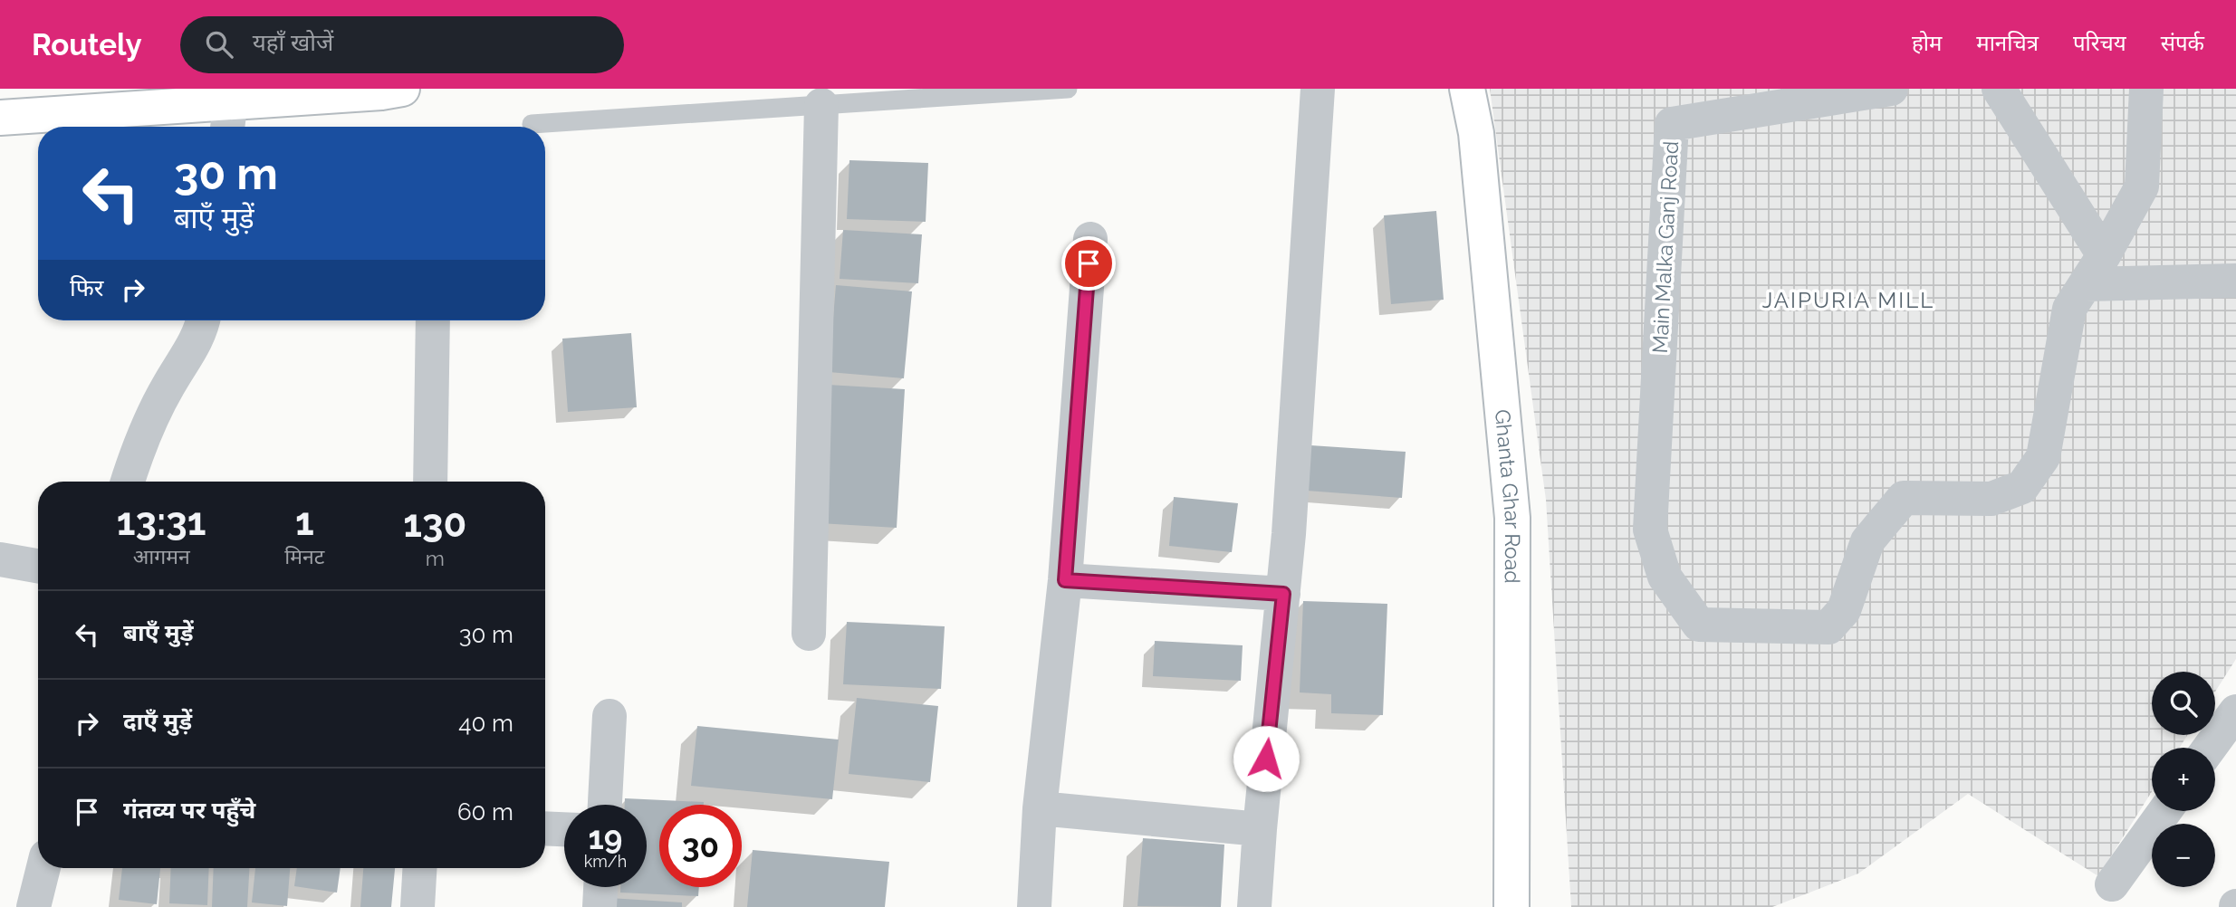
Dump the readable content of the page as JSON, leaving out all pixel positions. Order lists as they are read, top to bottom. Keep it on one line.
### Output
{"streets":{"street":["Main Malka Ganj Road","Ghanta Ghar Road"]},"districts":["JAIPURIA MILL"],"page":{"header":"Routely","search":"यहाँ खोजें","nav":["होम","मानचित्र","परिचय","संपर्क"],"turn":["30 m","बाएँ मुड़ें"],"then":"फिर","eta":["13:31","आगमन","1","मिनट","130","m"],"list":[{"name":"बाएँ मुड़ें","value":"30 m"},{"name":"दाएँ मुड़ें","value":"40 m"},{"name":"गंतव्य पर पहुँचे","value":"60 m"}],"map_buttons":["+","−"],"speed":"19 km/h","limit":"30"}}
